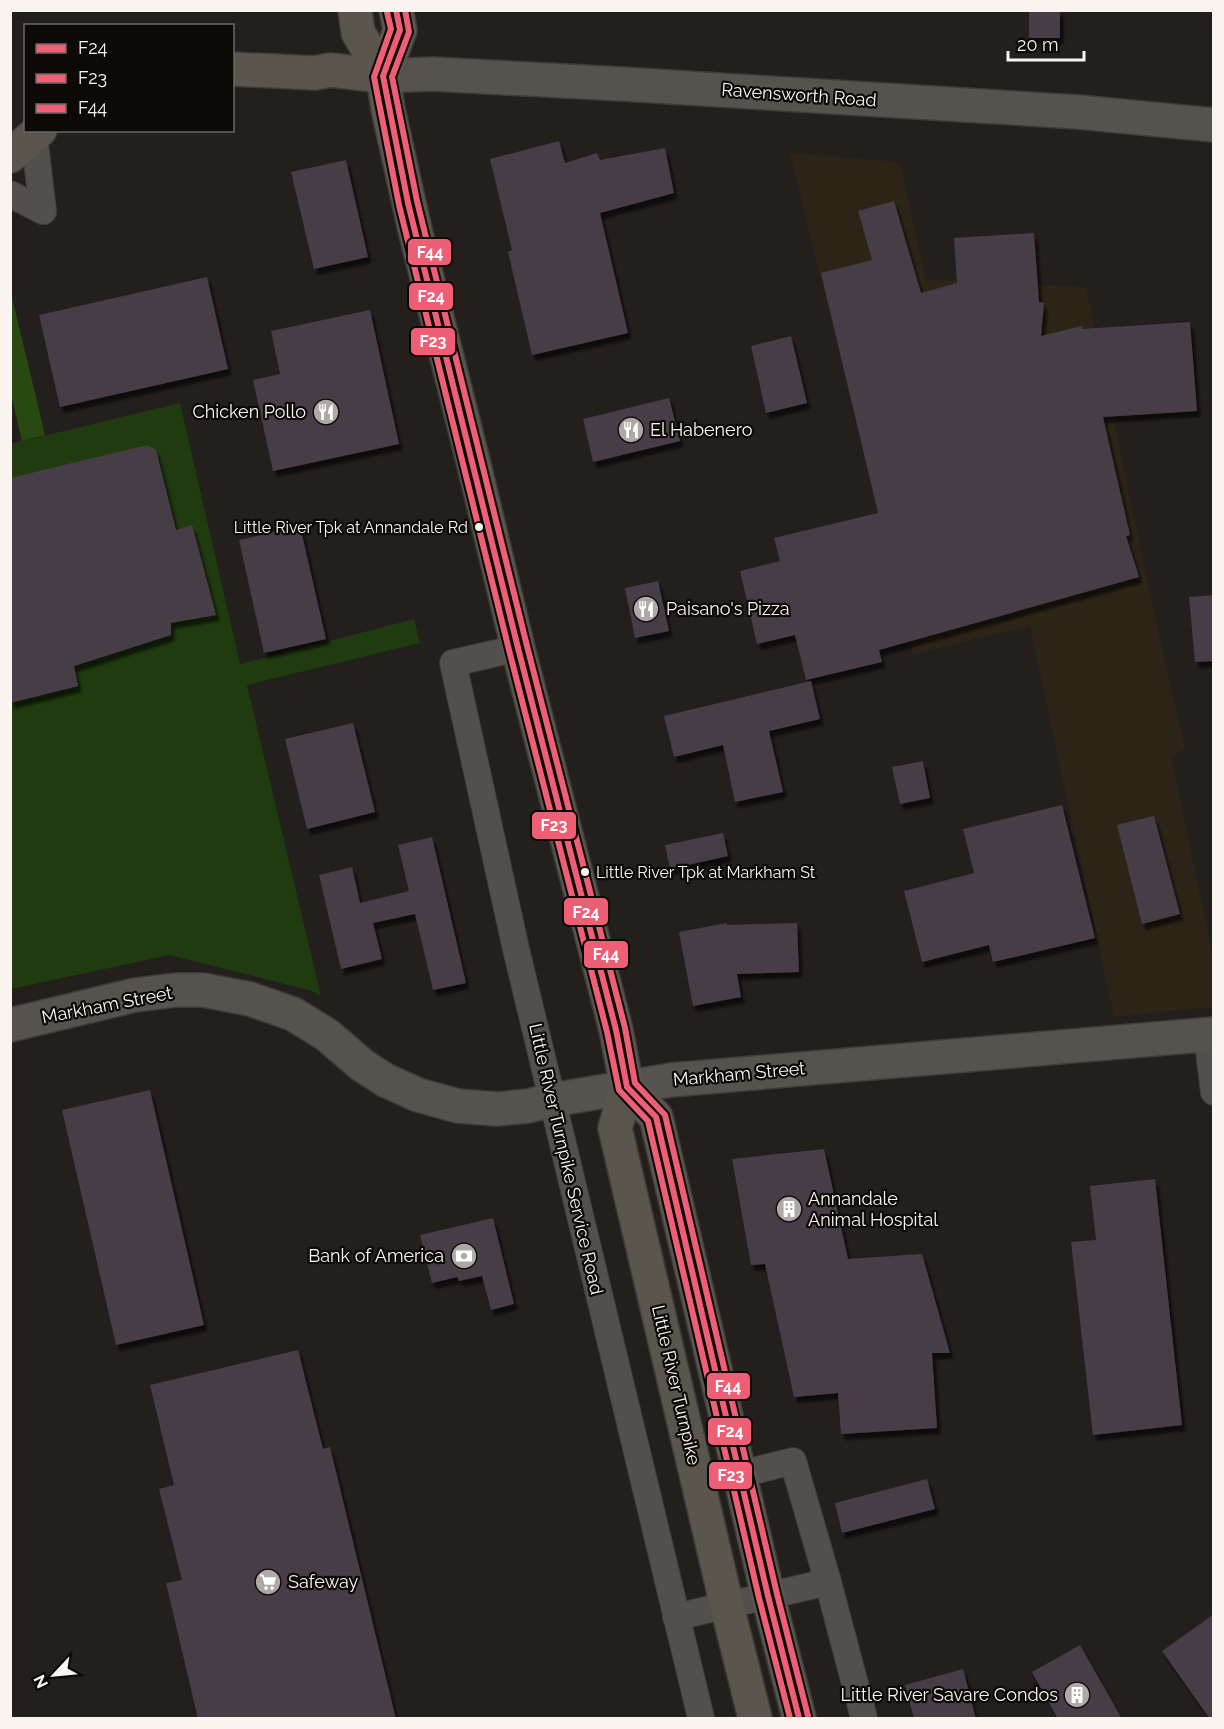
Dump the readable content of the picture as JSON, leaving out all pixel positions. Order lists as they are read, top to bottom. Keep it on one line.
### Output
{"streets":{"main road":["Little River Turnpike"],"street":["Ravensworth Road","Markham Street","Little River Turnpike Service Road"]},"crossings":[["Ravensworth Road","Little River Turnpike"],["Markham Street","Little River Turnpike Service Road"],["Markham Street","Little River Turnpike"],["Little River Turnpike Service Road","Little River Turnpike"]],"places":{"restaurant":["Chicken Pollo","El Habenero","Paisano's Pizza"],"other":["Little River Tpk at Annandale Rd","Little River Tpk at Markham St"],"building":["Annandale Animal Hospital","Little River Savare Condos"],"bank":["Bank of America"],"supermarket":["Safeway"]},"lines":["transit line F24","transit line F44","transit line F23"],"legend":["F24","F23","F44"],"scale_bar":"20 m","north":"bottom left"}
